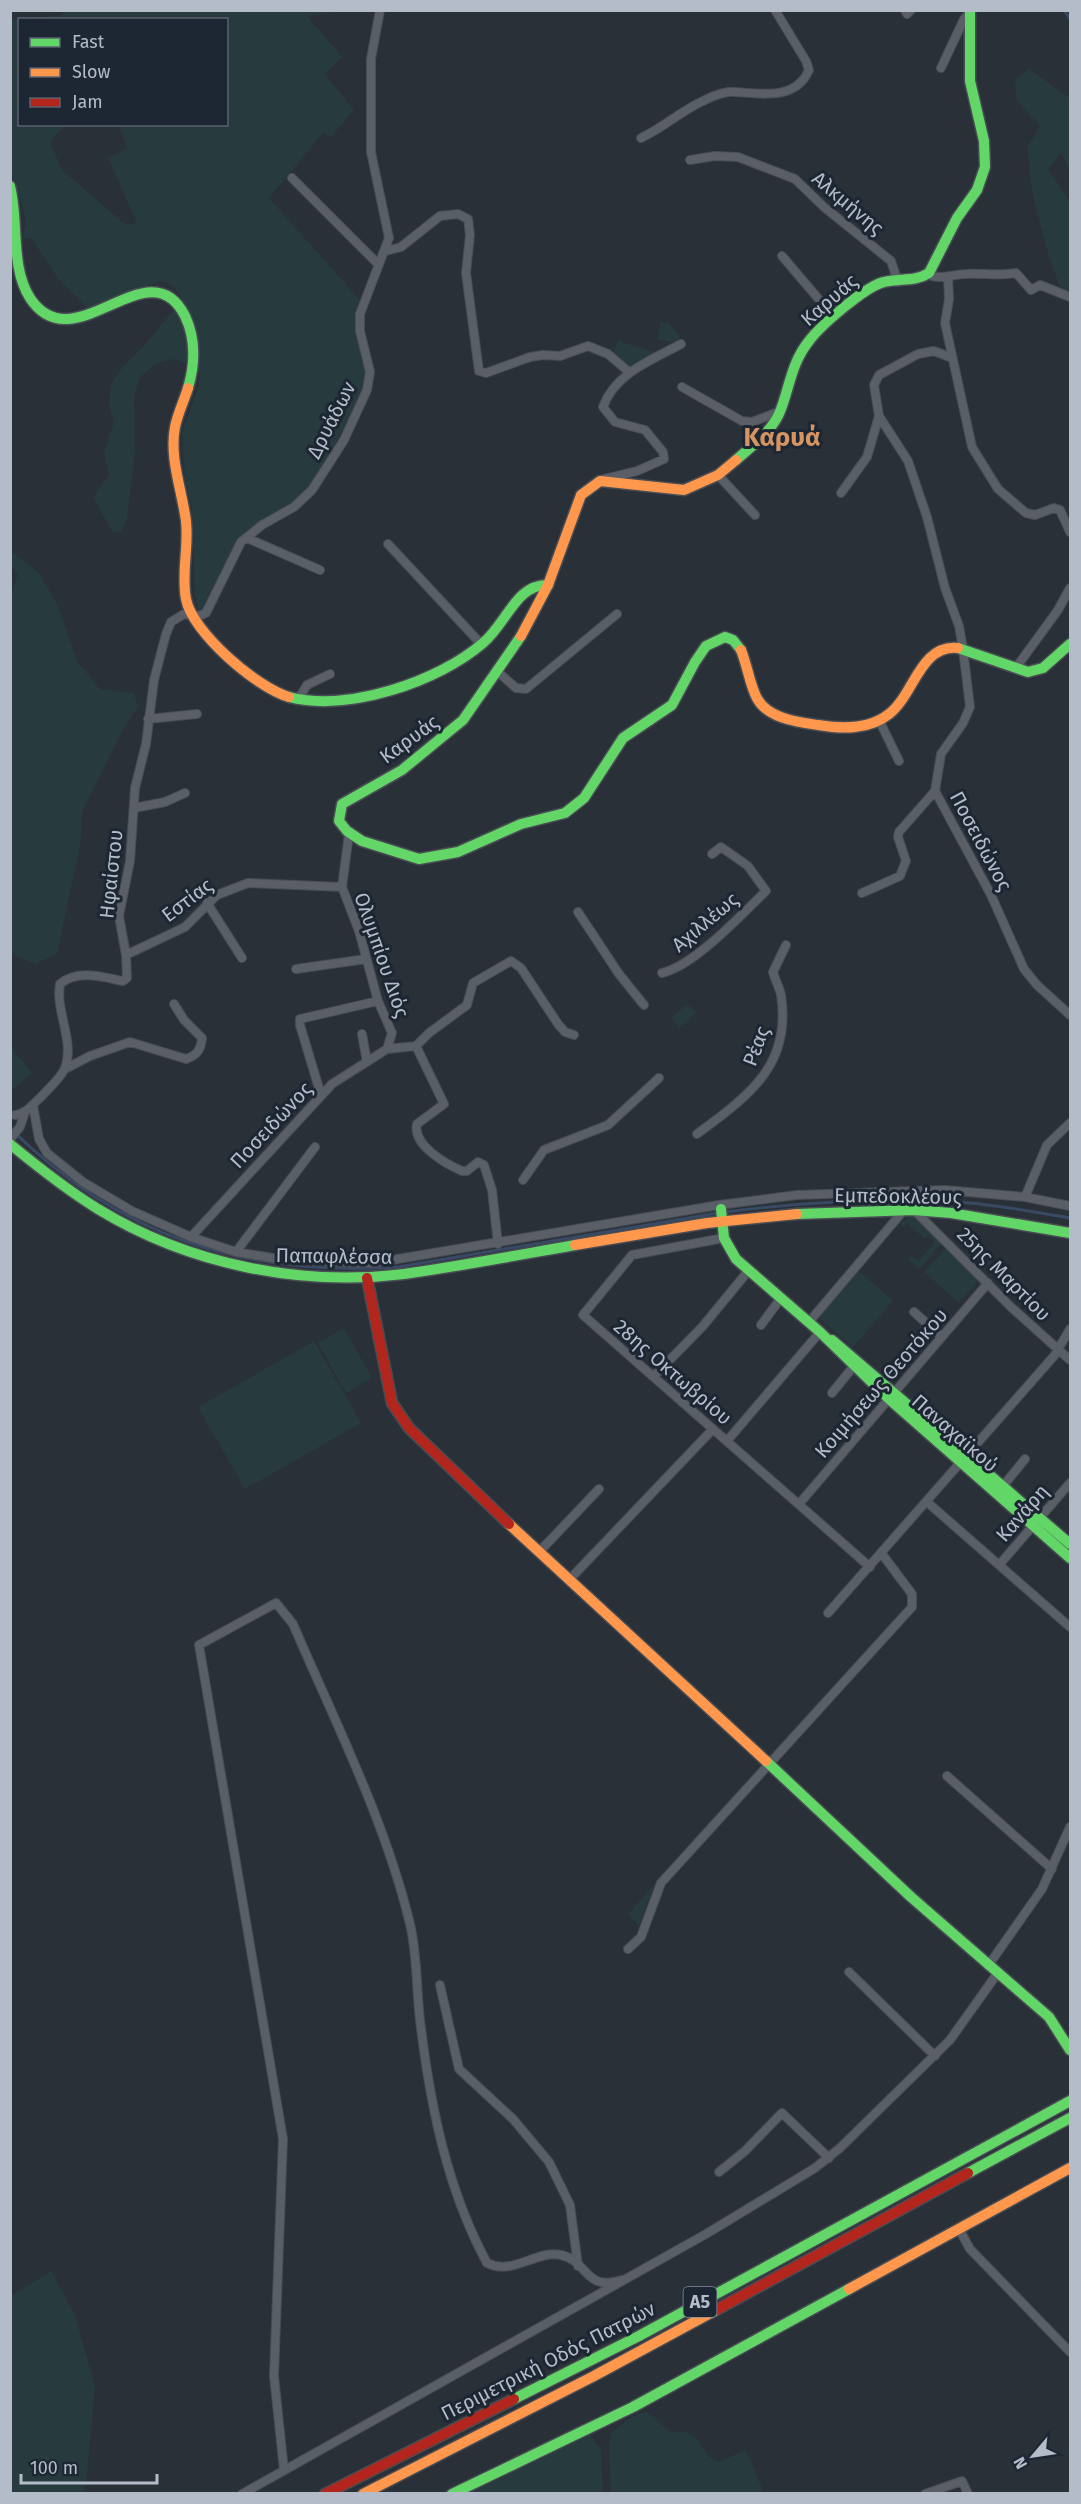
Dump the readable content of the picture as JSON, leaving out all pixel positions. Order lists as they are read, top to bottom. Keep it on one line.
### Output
{"streets":{"main road":["Καρυάς","Εμπεδοκλέους","Παπαφλέσσα","Παναχαϊκού","Α5","Περιμετρική Οδός Πατρών"],"street":["Αλκμήνης","Δρυάδων","Ποσειδώνος","Ηφαίστου","Εστίας","Αχιλλέως","Ολυμπίου Διός","Ρέας","25ης Μαρτίου","28ης Οκτωβρίου","Κοιμήσεως Θεοτόκου","Κανάρη"]},"crossings":[["Αλκμήνης","Καρυάς"],["Καρυάς","Ολυμπίου Διός"],["Δρυάδων","Ηφαίστου"],["Ποσειδώνος","Ολυμπίου Διός"],["Ηφαίστου","Εστίας"],["Εστίας","Ολυμπίου Διός"],["Εμπεδοκλέους","Παπαφλέσσα"],["Εμπεδοκλέους","25ης Μαρτίου"],["25ης Μαρτίου","Κοιμήσεως Θεοτόκου"],["28ης Οκτωβρίου","Κοιμήσεως Θεοτόκου"],["28ης Οκτωβρίου","Παναχαϊκού"],["Κοιμήσεως Θεοτόκου","Παναχαϊκού"],["Παναχαϊκού","Κανάρη"]],"districts":["Καρυά"],"legend":["Fast","Slow","Jam"],"scale_bar":"100 m","north":"bottom left"}
